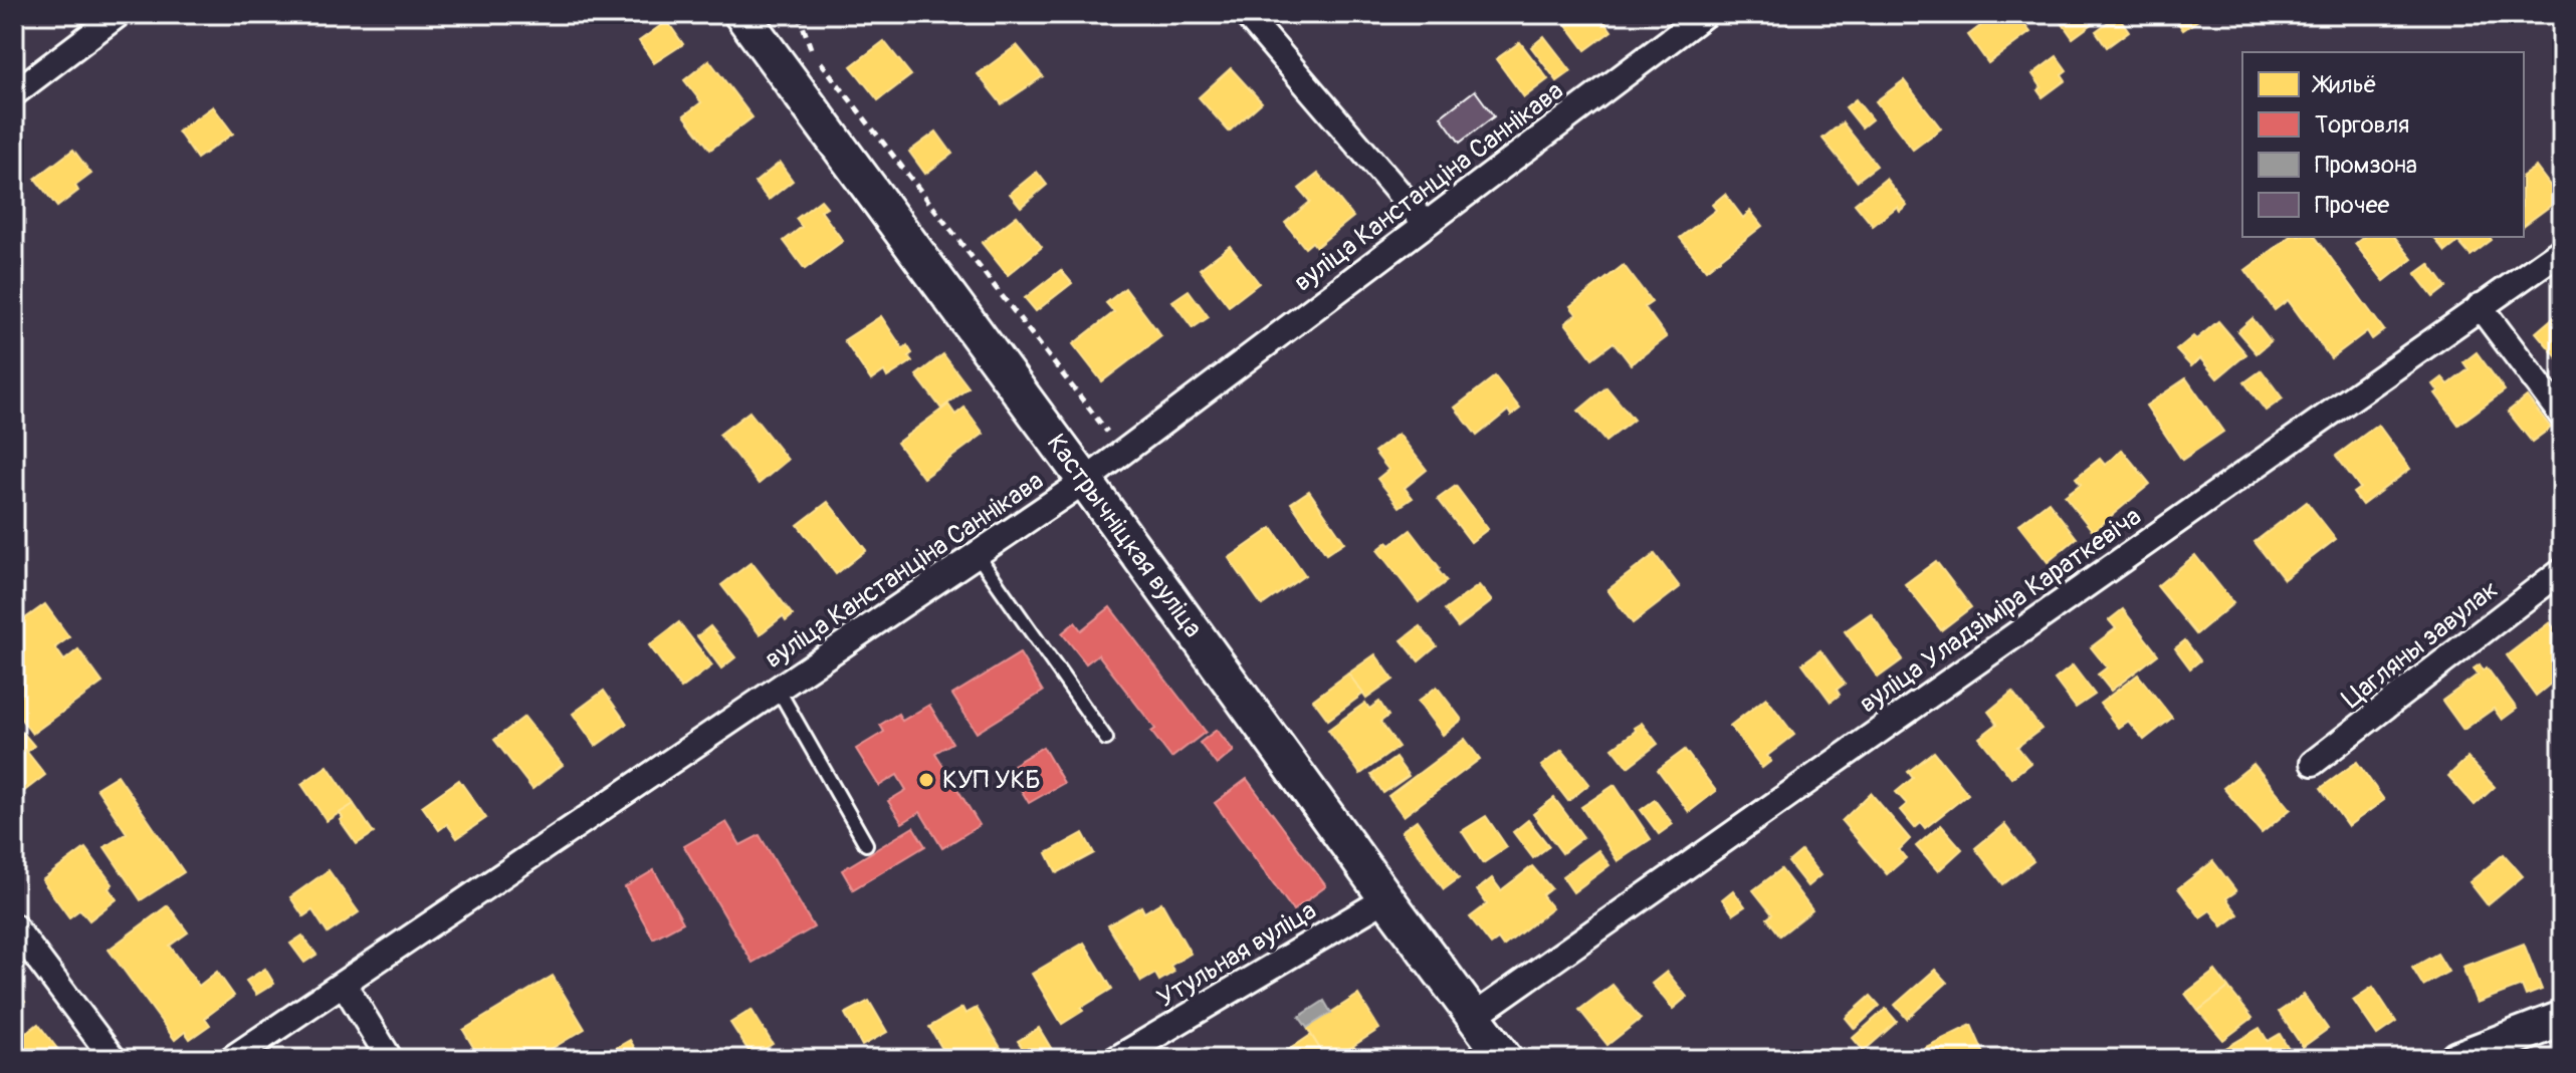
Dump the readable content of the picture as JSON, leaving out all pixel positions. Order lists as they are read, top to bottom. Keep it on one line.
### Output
{"streets":{"main road":["Кастрычніцкая вуліца"],"street":["вуліца Канстанціна Саннікава","вуліца Уладзіміра Караткевіча","Цагляны завулак","Утульная вуліца"]},"crossings":[["вуліца Канстанціна Саннікава","Кастрычніцкая вуліца"],["Кастрычніцкая вуліца","вуліца Уладзіміра Караткевіча"],["Кастрычніцкая вуліца","Утульная вуліца"]],"places":["КУП УКБ"],"legend":["Жильё","Торговля","Промзона","Прочее"]}
